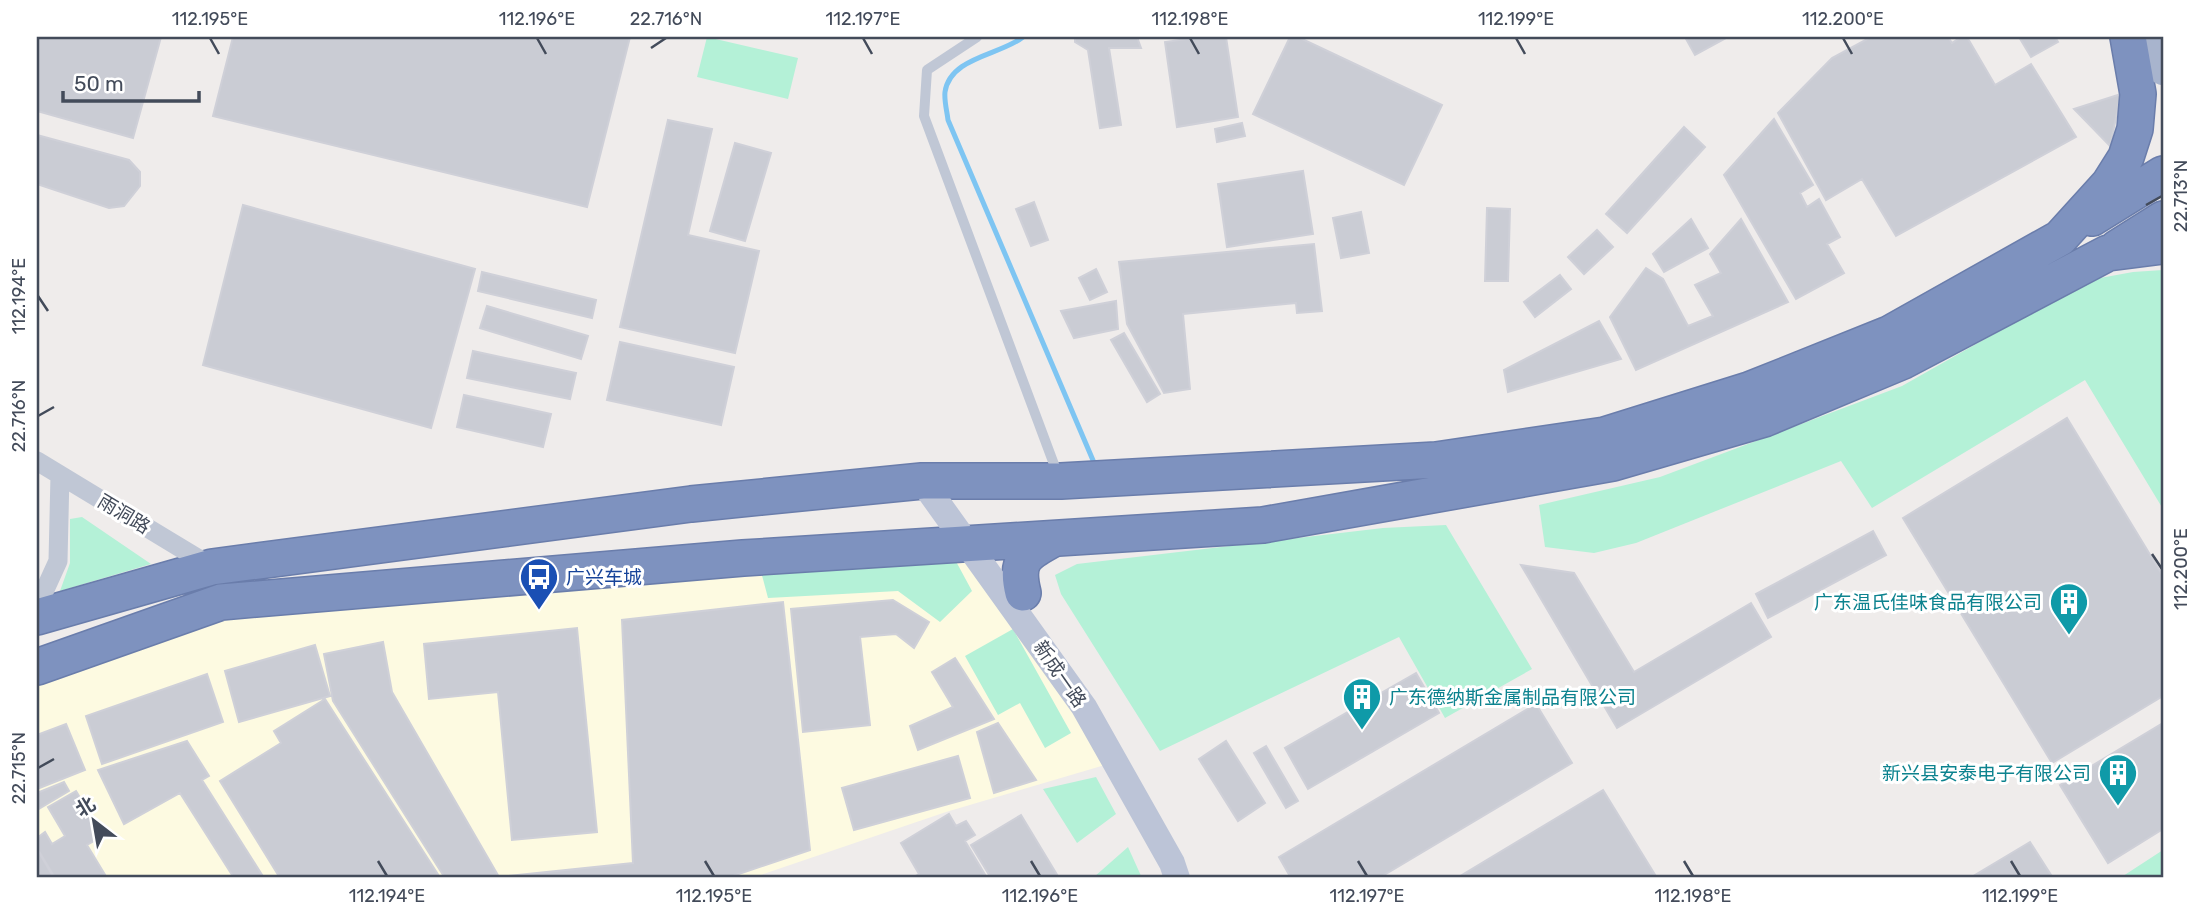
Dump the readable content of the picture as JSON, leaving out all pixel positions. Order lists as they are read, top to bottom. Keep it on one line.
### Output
{"streets":{"street":["雨洞路","新成一路"]},"places":{"bus stop":["广兴车城"],"building":["广东温氏佳味食品有限公司","广东德纳斯金属制品有限公司","新兴县安泰电子有限公司"]},"scale_bar":"50 m","north":"top left","coordinates":["112.195°E","112.196°E","22.716°N","112.197°E","112.198°E","112.199°E","112.200°E","22.713°N","112.194°E","22.715°N"]}
